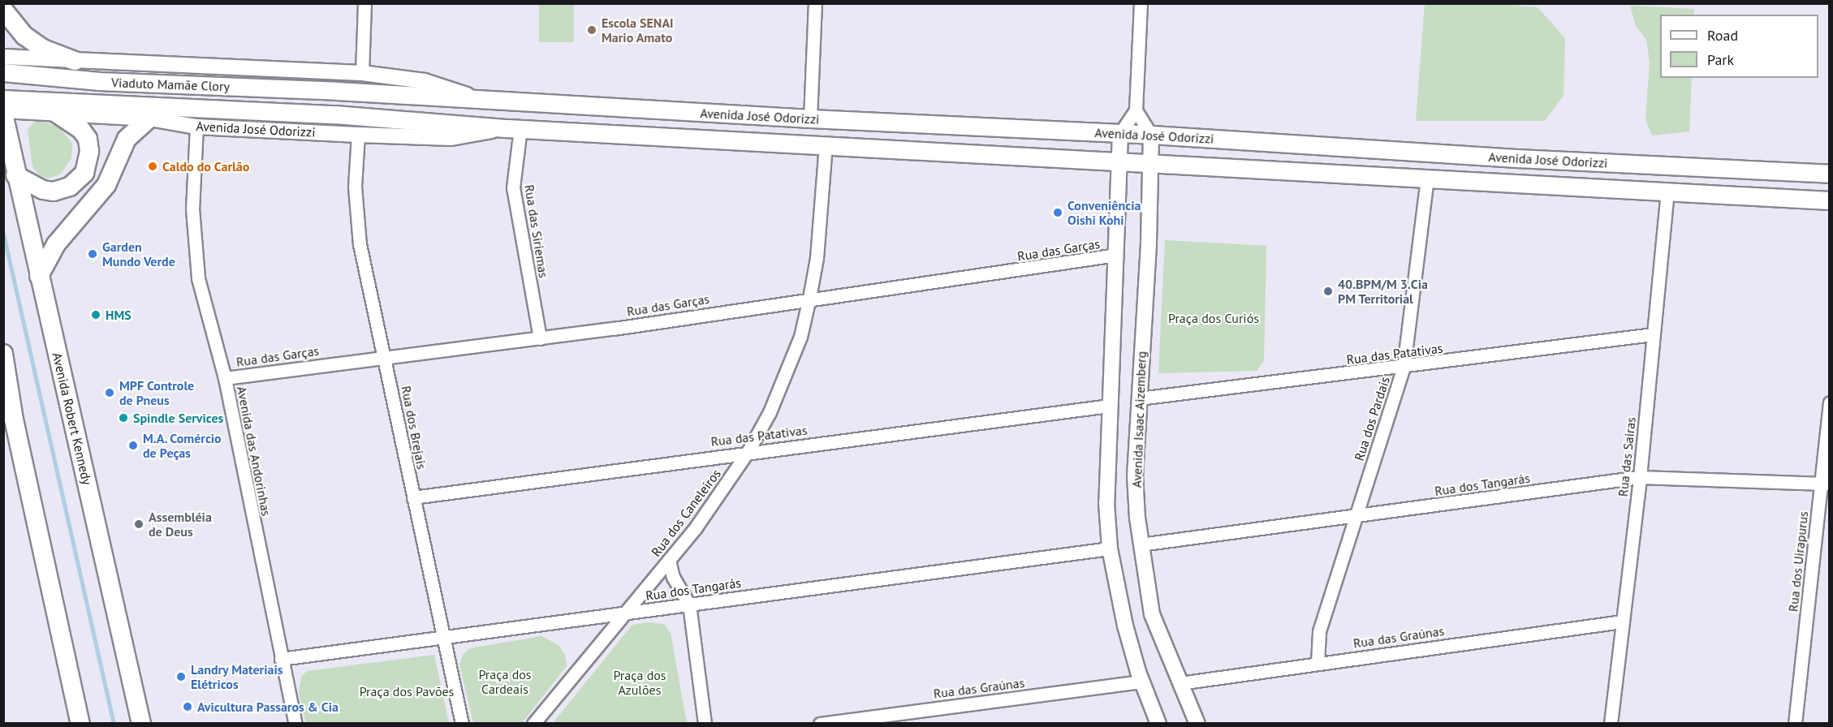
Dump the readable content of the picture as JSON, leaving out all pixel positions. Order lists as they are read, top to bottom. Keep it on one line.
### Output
{"streets":{"main road":["Viaduto Mamãe Clory","Avenida José Odorizzi","Avenida Robert Kennedy"],"street":["Rua das Siriemas","Rua das Garças","Rua das Patativas","Rua dos Pardais","Avenida Isaac Aizemberg","Rua dos Brejais","Avenida das Andorinhas","Rua das Sairas","Rua dos Tangarás","Rua dos Caneleiros","Rua dos Uirapurus","Rua das Graúnas"]},"crossings":[["Viaduto Mamãe Clory","Avenida José Odorizzi"],["Avenida José Odorizzi","Rua das Siriemas"],["Avenida José Odorizzi","Avenida Robert Kennedy"],["Avenida José Odorizzi","Rua dos Pardais"],["Avenida José Odorizzi","Avenida Isaac Aizemberg"],["Avenida José Odorizzi","Rua dos Brejais"],["Avenida José Odorizzi","Avenida das Andorinhas"],["Avenida José Odorizzi","Rua das Sairas"],["Avenida José Odorizzi","Rua dos Caneleiros"],["Rua das Siriemas","Rua das Garças"],["Rua das Garças","Rua dos Brejais"],["Rua das Garças","Avenida das Andorinhas"],["Rua das Garças","Rua dos Caneleiros"],["Rua das Patativas","Rua dos Pardais"],["Rua das Patativas","Avenida Isaac Aizemberg"],["Rua das Patativas","Rua dos Brejais"],["Rua das Patativas","Rua das Sairas"],["Rua das Patativas","Rua dos Caneleiros"],["Rua dos Pardais","Rua dos Tangarás"],["Rua dos Pardais","Rua das Graúnas"],["Avenida Isaac Aizemberg","Rua dos Tangarás"],["Avenida Isaac Aizemberg","Rua das Graúnas"],["Rua dos Brejais","Rua dos Tangarás"],["Avenida das Andorinhas","Rua dos Tangarás"],["Rua das Sairas","Rua dos Tangarás"],["Rua das Sairas","Rua das Graúnas"],["Rua dos Tangarás","Rua dos Caneleiros"],["Rua dos Tangarás","Rua dos Uirapurus"]],"parks":["Praça dos Curiós","Praça dos Cardeais","Praça dos Azulões","Praça dos Pavões"],"places":["Escola SENAI Mario Amato","Caldo do Carlão","Conveniência Oishi Kohi","Garden Mundo Verde","40.BPM/M 3.Cia PM Territorial","HMS","MPF Controle de Pneus","Spindle Services","M.A. Comércio de Peças","Assembléia de Deus","Landry Materiais Elétricos","Avicultura Passaros & Cia"],"legend":["Road","Park"]}
